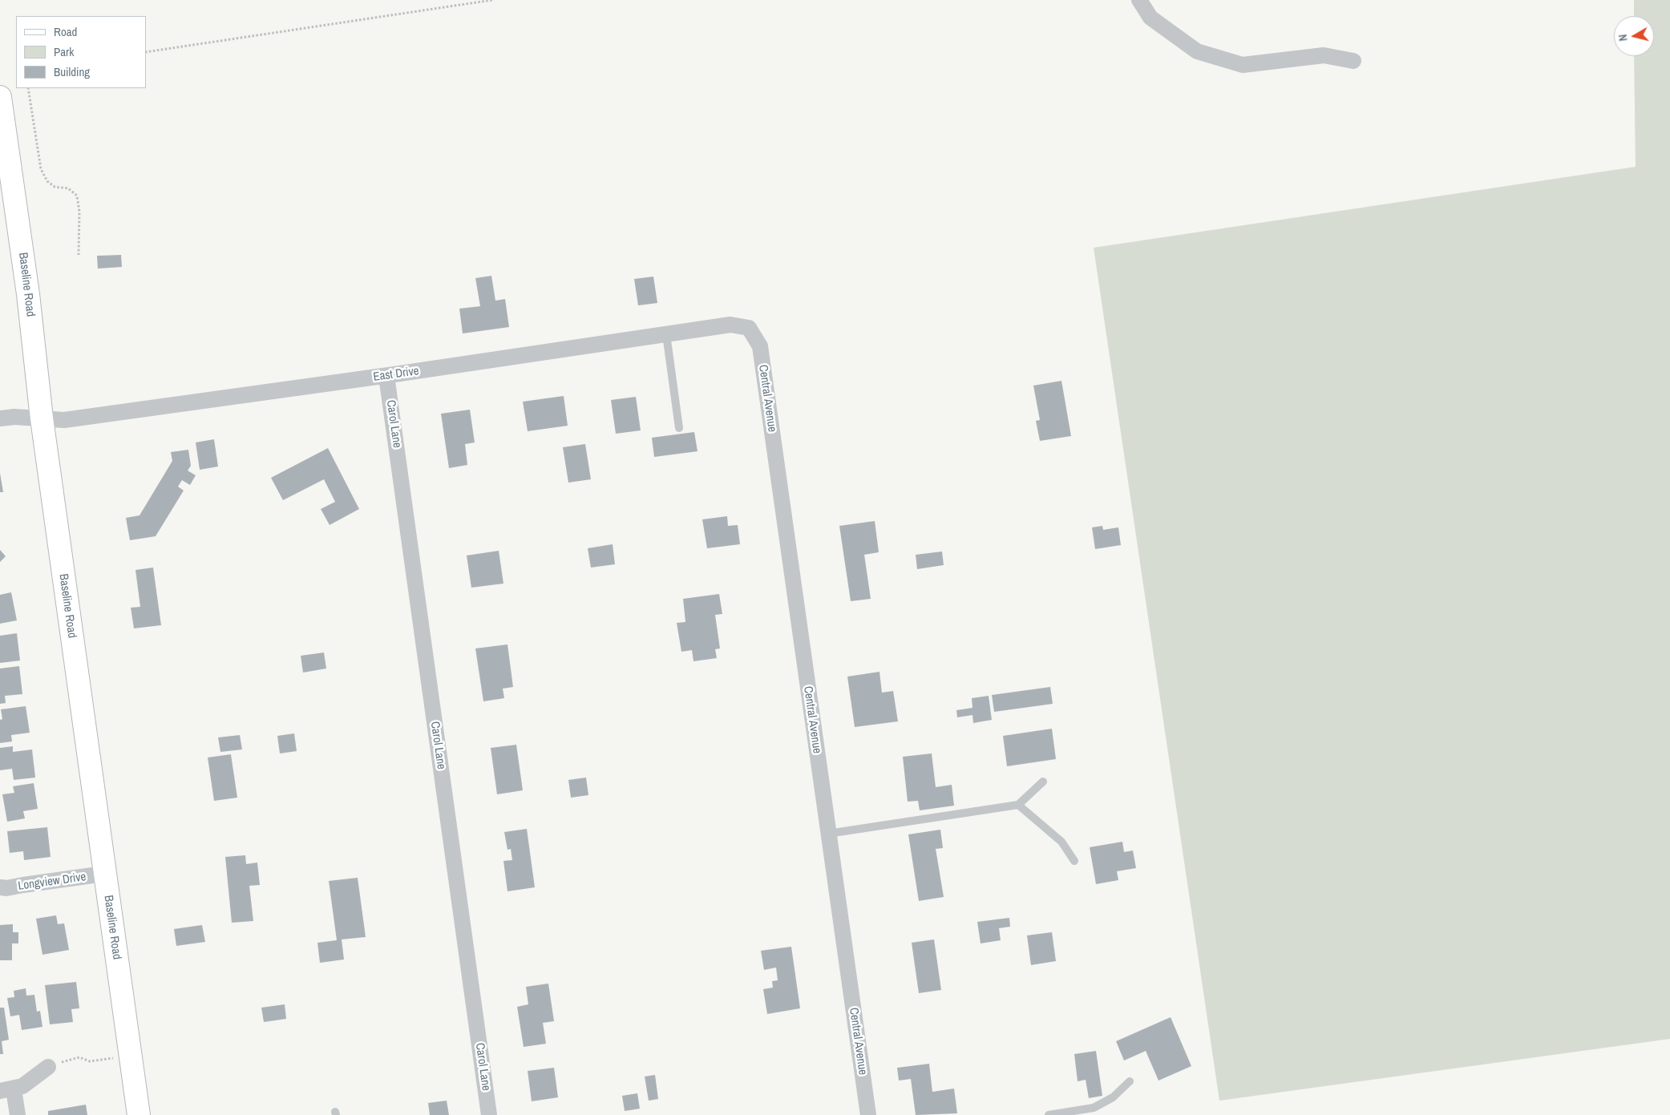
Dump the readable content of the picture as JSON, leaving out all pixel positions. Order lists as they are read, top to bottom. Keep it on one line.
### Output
{"streets":{"main road":["Baseline Road"],"street":["East Drive","Central Avenue","Carol Lane","Longview Drive"]},"crossings":[["Baseline Road","East Drive"],["Baseline Road","Longview Drive"],["East Drive","Central Avenue"],["East Drive","Carol Lane"]],"legend":["Road","Park","Building"],"north":"left"}
